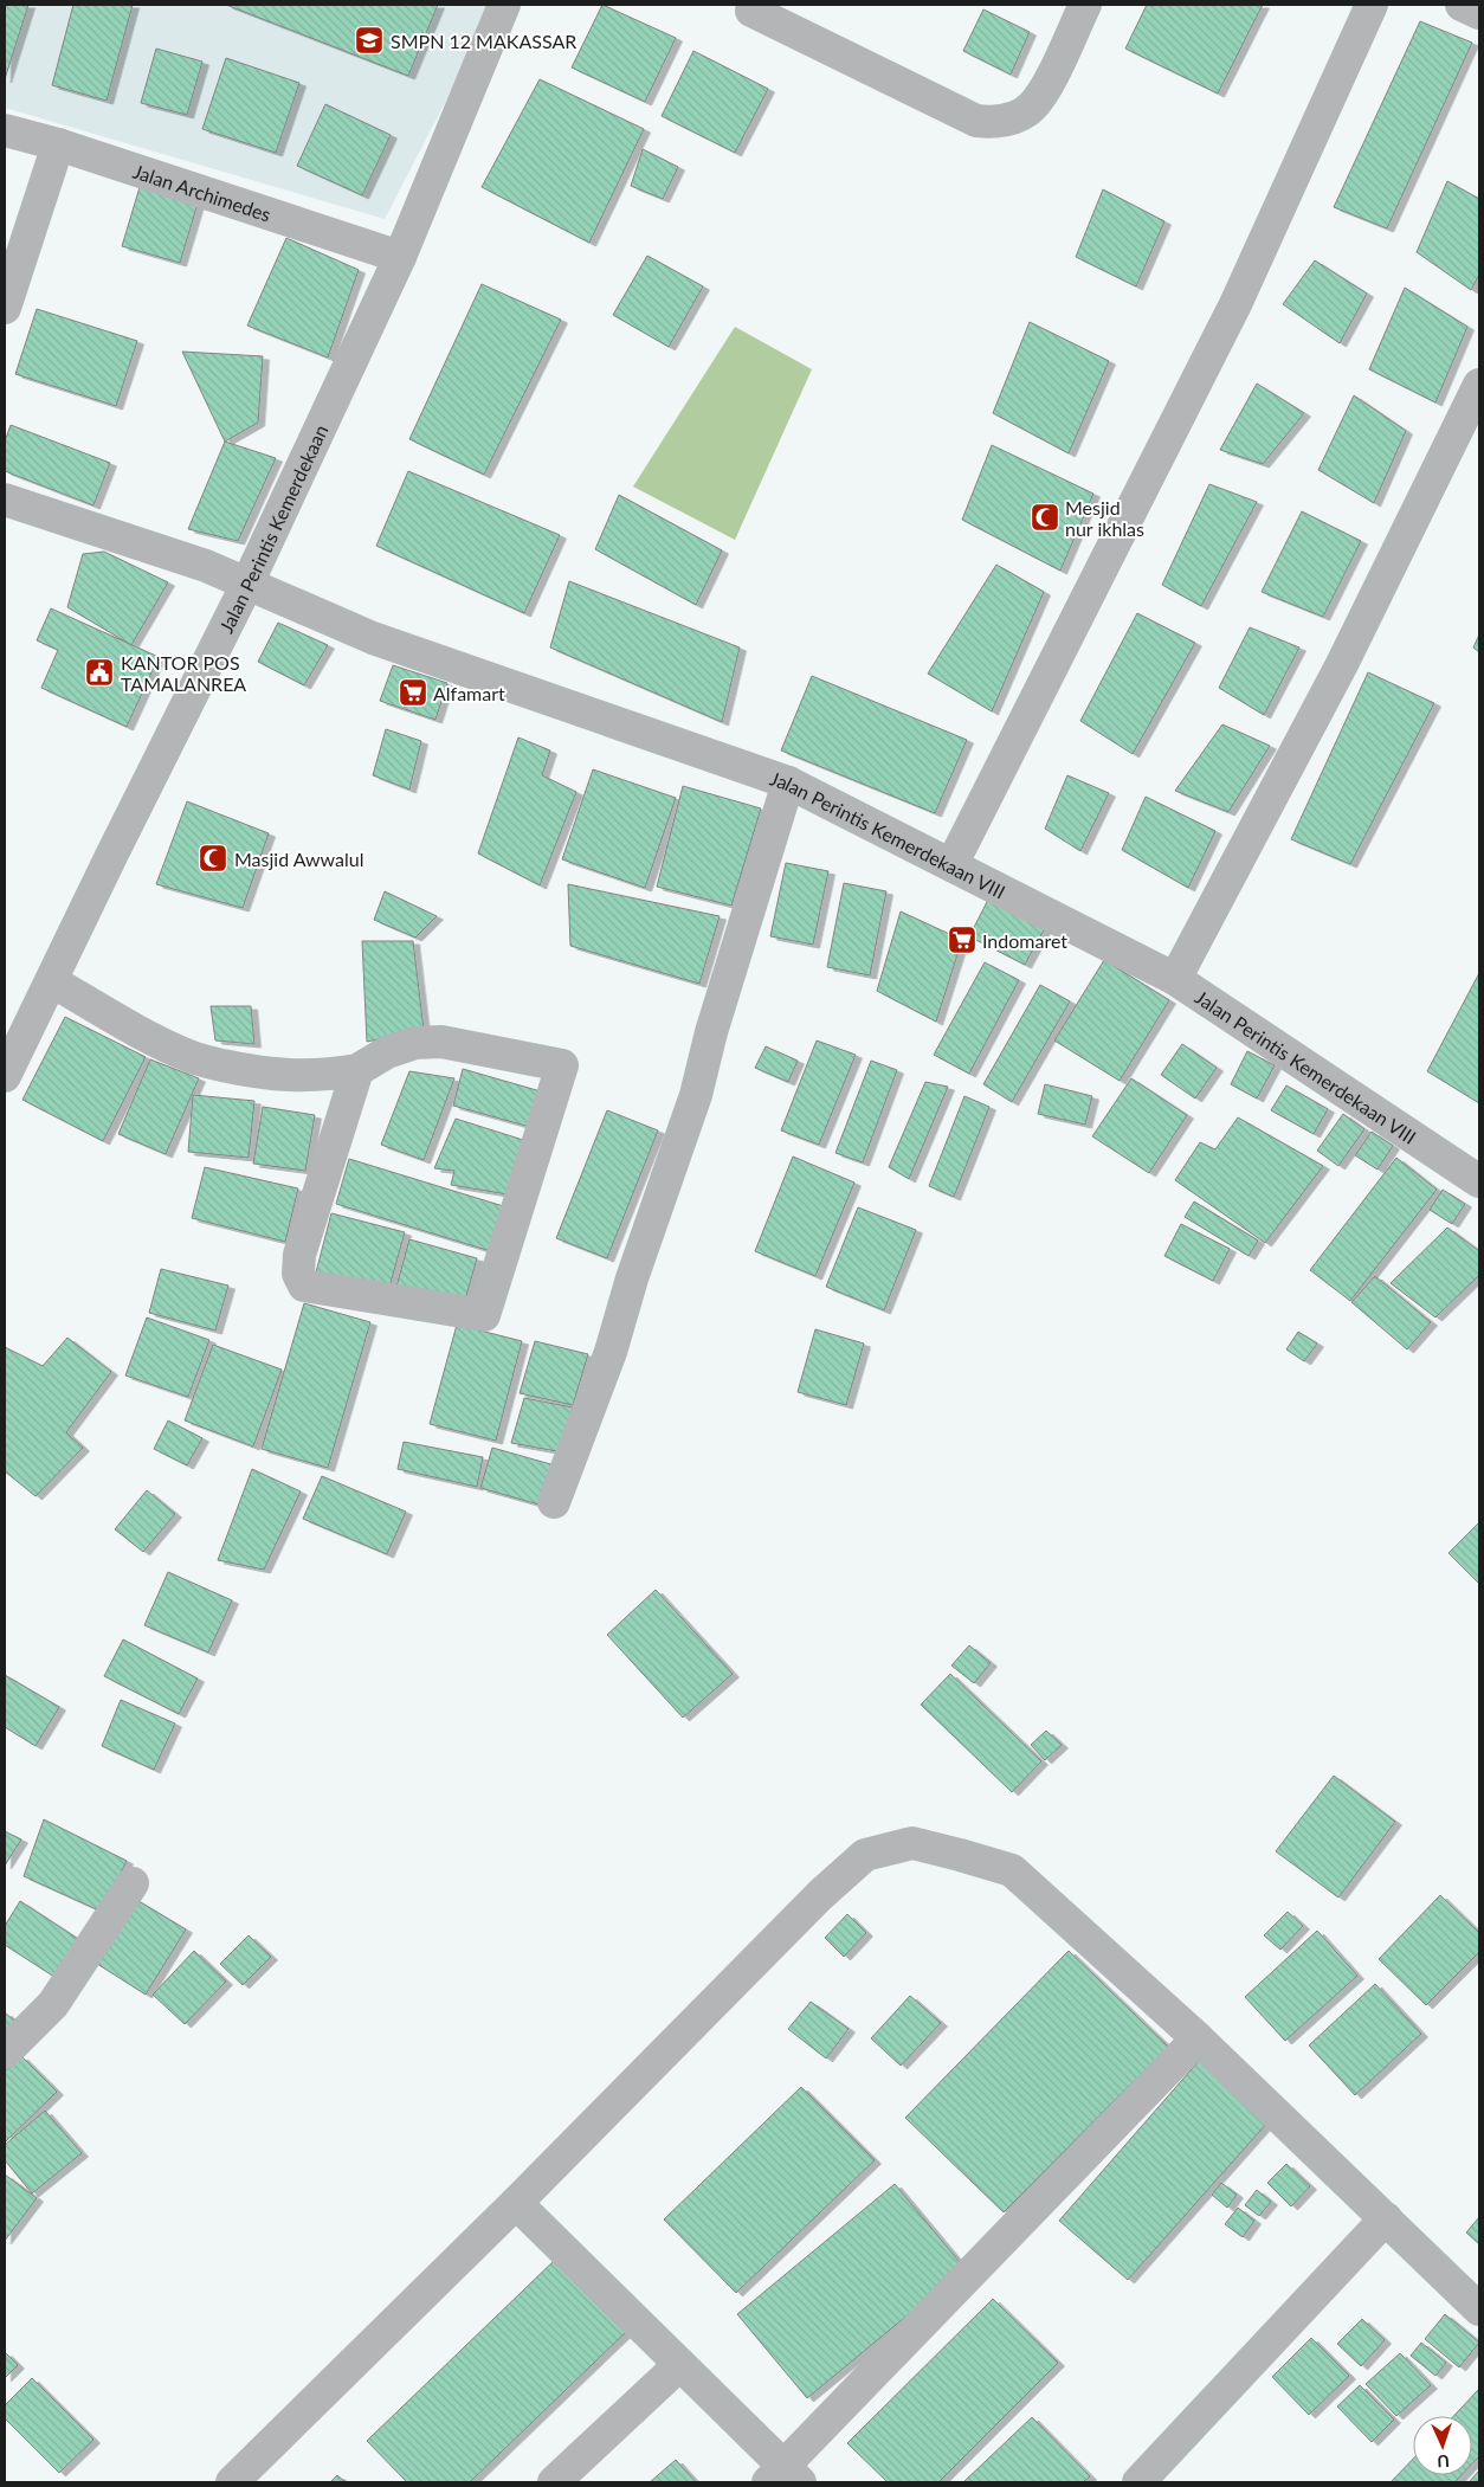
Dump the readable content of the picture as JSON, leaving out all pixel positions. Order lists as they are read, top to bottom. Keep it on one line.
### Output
{"streets":{"street":["Jalan Archimedes","Jalan Perintis Kemerdekaan","Jalan Perintis Kemerdekaan VIII"]},"crossings":[["Jalan Archimedes","Jalan Perintis Kemerdekaan"],["Jalan Perintis Kemerdekaan","Jalan Perintis Kemerdekaan VIII"]],"places":{"school or university":["SMPN 12 MAKASSAR"],"mosque":["Mesjid nur ikhlas","Masjid Awwalul"],"public building":["KANTOR POS TAMALANREA"],"supermarket":["Alfamart","Indomaret"]},"north":"bottom"}
